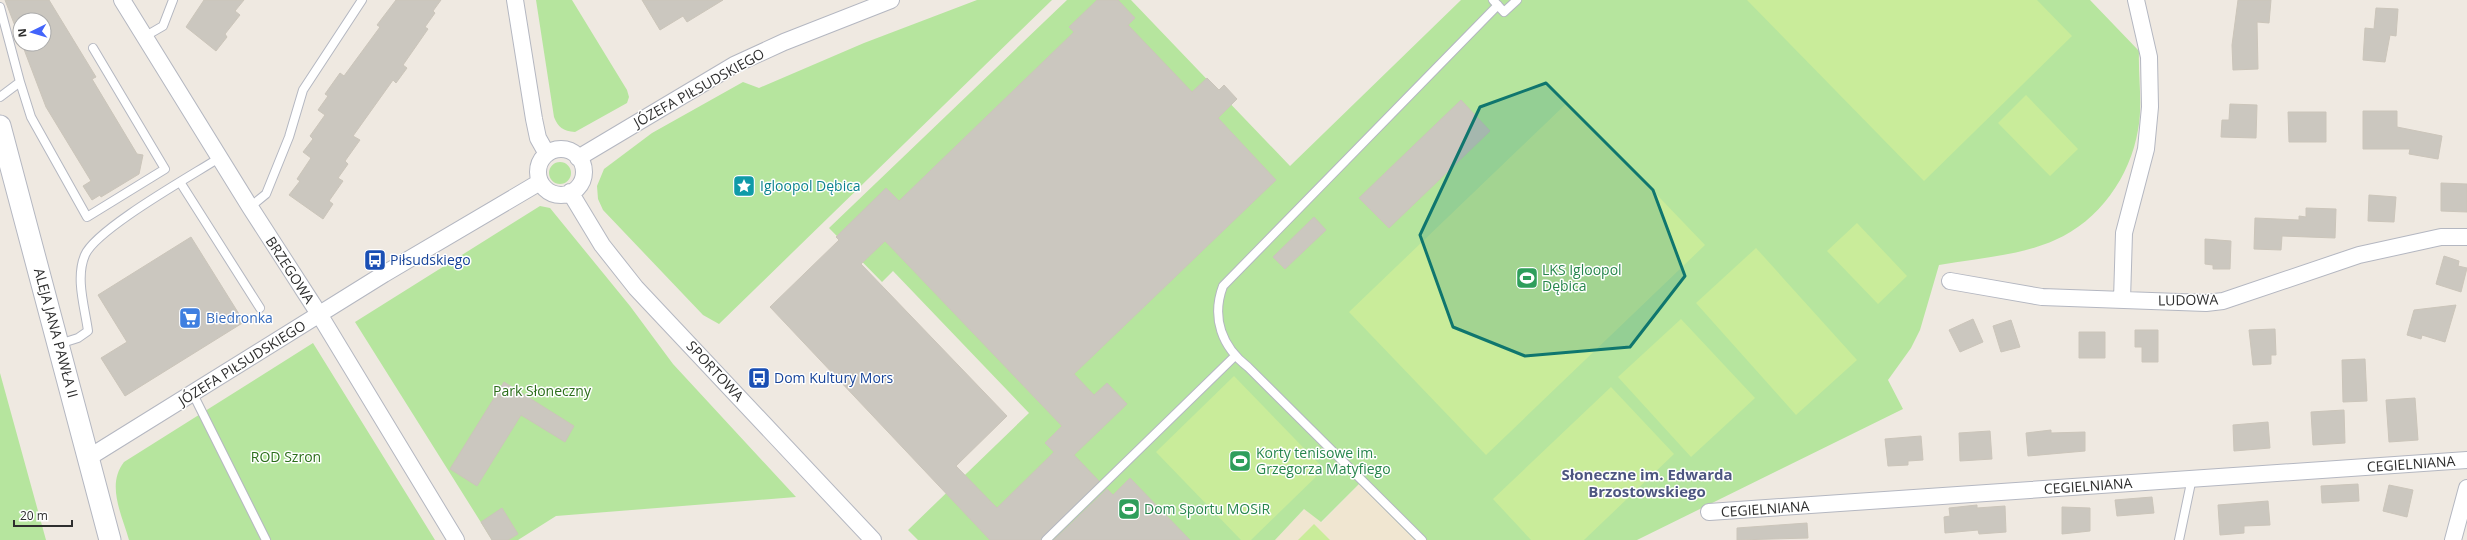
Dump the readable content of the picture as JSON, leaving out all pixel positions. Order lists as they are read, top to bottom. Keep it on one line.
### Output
{"streets":{"street":["JÓZEFA PIŁSUDSKIEGO","BRZEGOWA","LUDOWA","ALEJA JANA PAWŁA II","SPORTOWA","CEGIELNIANA"]},"crossings":[["JÓZEFA PIŁSUDSKIEGO","BRZEGOWA"],["JÓZEFA PIŁSUDSKIEGO","ALEJA JANA PAWŁA II"],["JÓZEFA PIŁSUDSKIEGO","SPORTOWA"]],"districts":["Słoneczne im. Edwarda Brzostowskiego"],"parks":["Park Słoneczny","ROD Szron"],"places":{"place":["Igloopol Dębica"],"bus stop":["Piłsudskiego","Dom Kultury Mors"],"sports":["LKS Igloopol Dębica","Korty tenisowe im. Grzegorza Matyfiego","Dom Sportu MOSiR"],"supermarket":["Biedronka"]},"scale_bar":"20 m","north":"left"}
